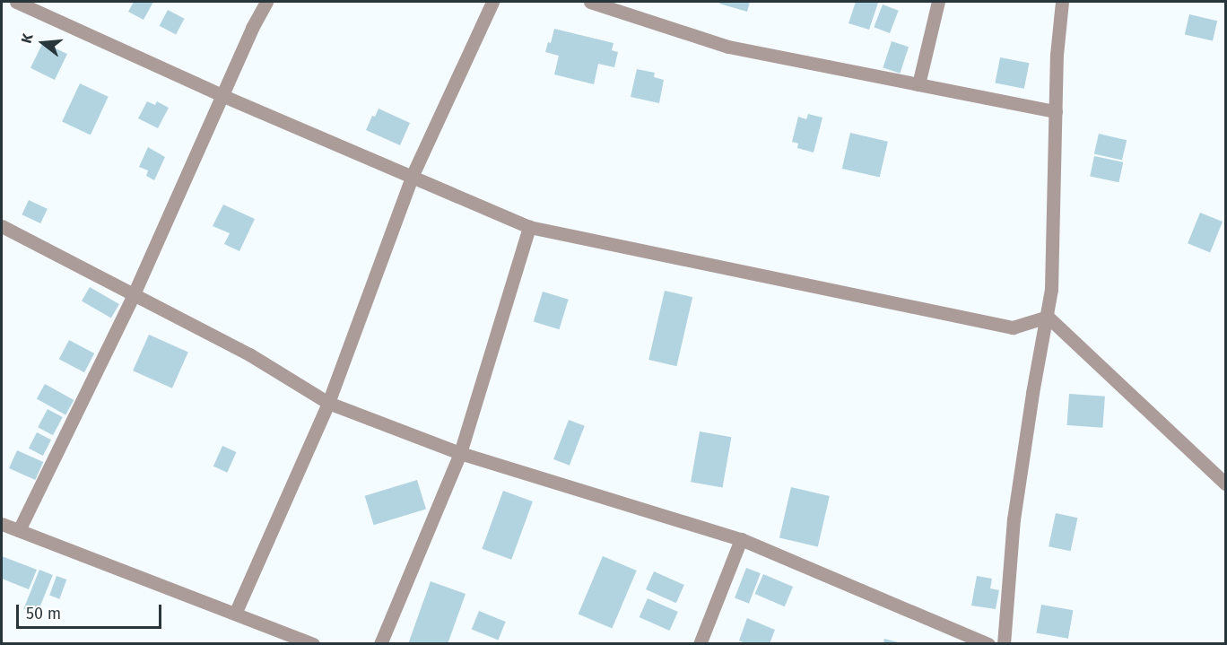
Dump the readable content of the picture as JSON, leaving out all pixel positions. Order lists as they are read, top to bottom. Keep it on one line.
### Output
{"scale_bar":"50 m","north":"left"}
